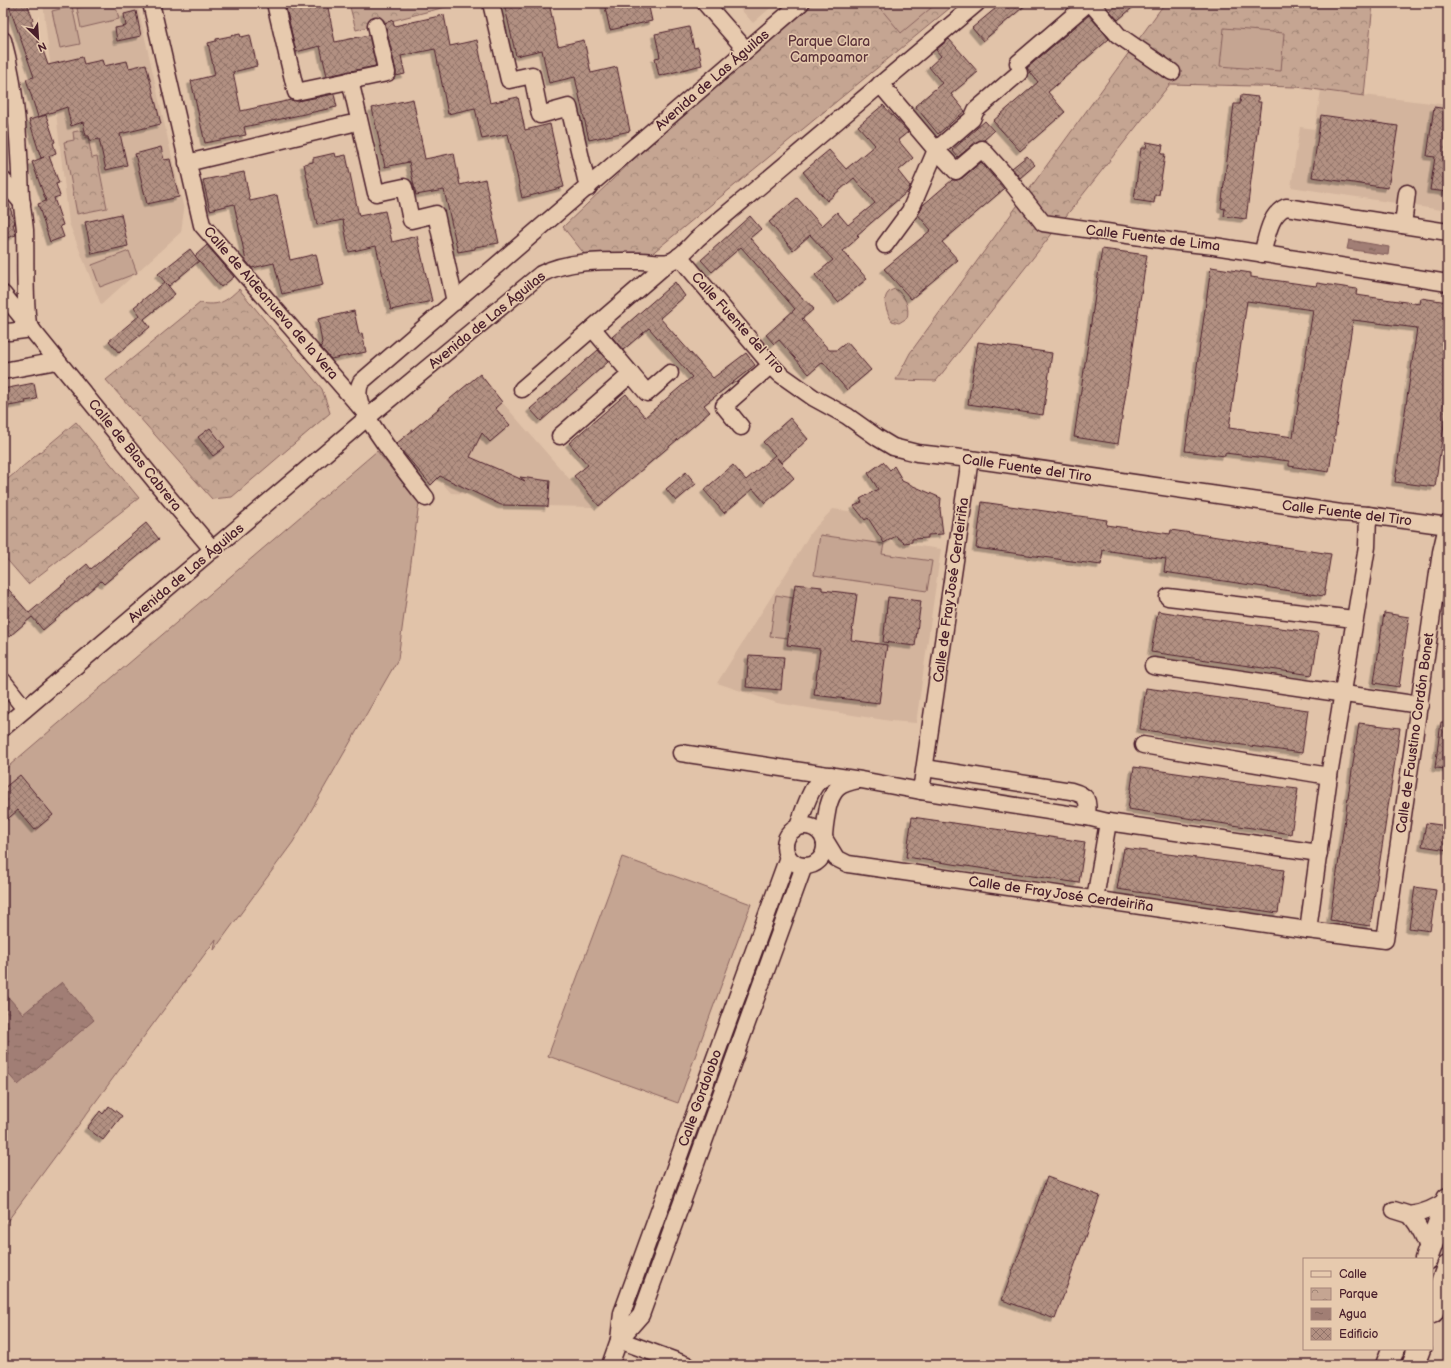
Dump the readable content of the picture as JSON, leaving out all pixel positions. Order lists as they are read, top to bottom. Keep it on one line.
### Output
{"streets":{"street":["Avenida de Las Águilas","Calle Fuente de Lima","Calle de Aldeanueva de la Vera","Calle Fuente del Tiro","Calle de Blas Cabrera","Calle de Fray José Cerdeiriña","Calle de Faustino Cordón Bonet","Calle Gordolobo"]},"crossings":[["Avenida de Las Águilas","Calle de Aldeanueva de la Vera"],["Avenida de Las Águilas","Calle Fuente del Tiro"],["Avenida de Las Águilas","Calle de Blas Cabrera"],["Calle Fuente del Tiro","Calle de Fray José Cerdeiriña"],["Calle Fuente del Tiro","Calle de Faustino Cordón Bonet"],["Calle de Fray José Cerdeiriña","Calle de Faustino Cordón Bonet"],["Calle de Fray José Cerdeiriña","Calle Gordolobo"]],"parks":["Parque Clara Campoamor"],"legend":["Calle","Parque","Agua","Edificio"],"north":"bottom right"}
